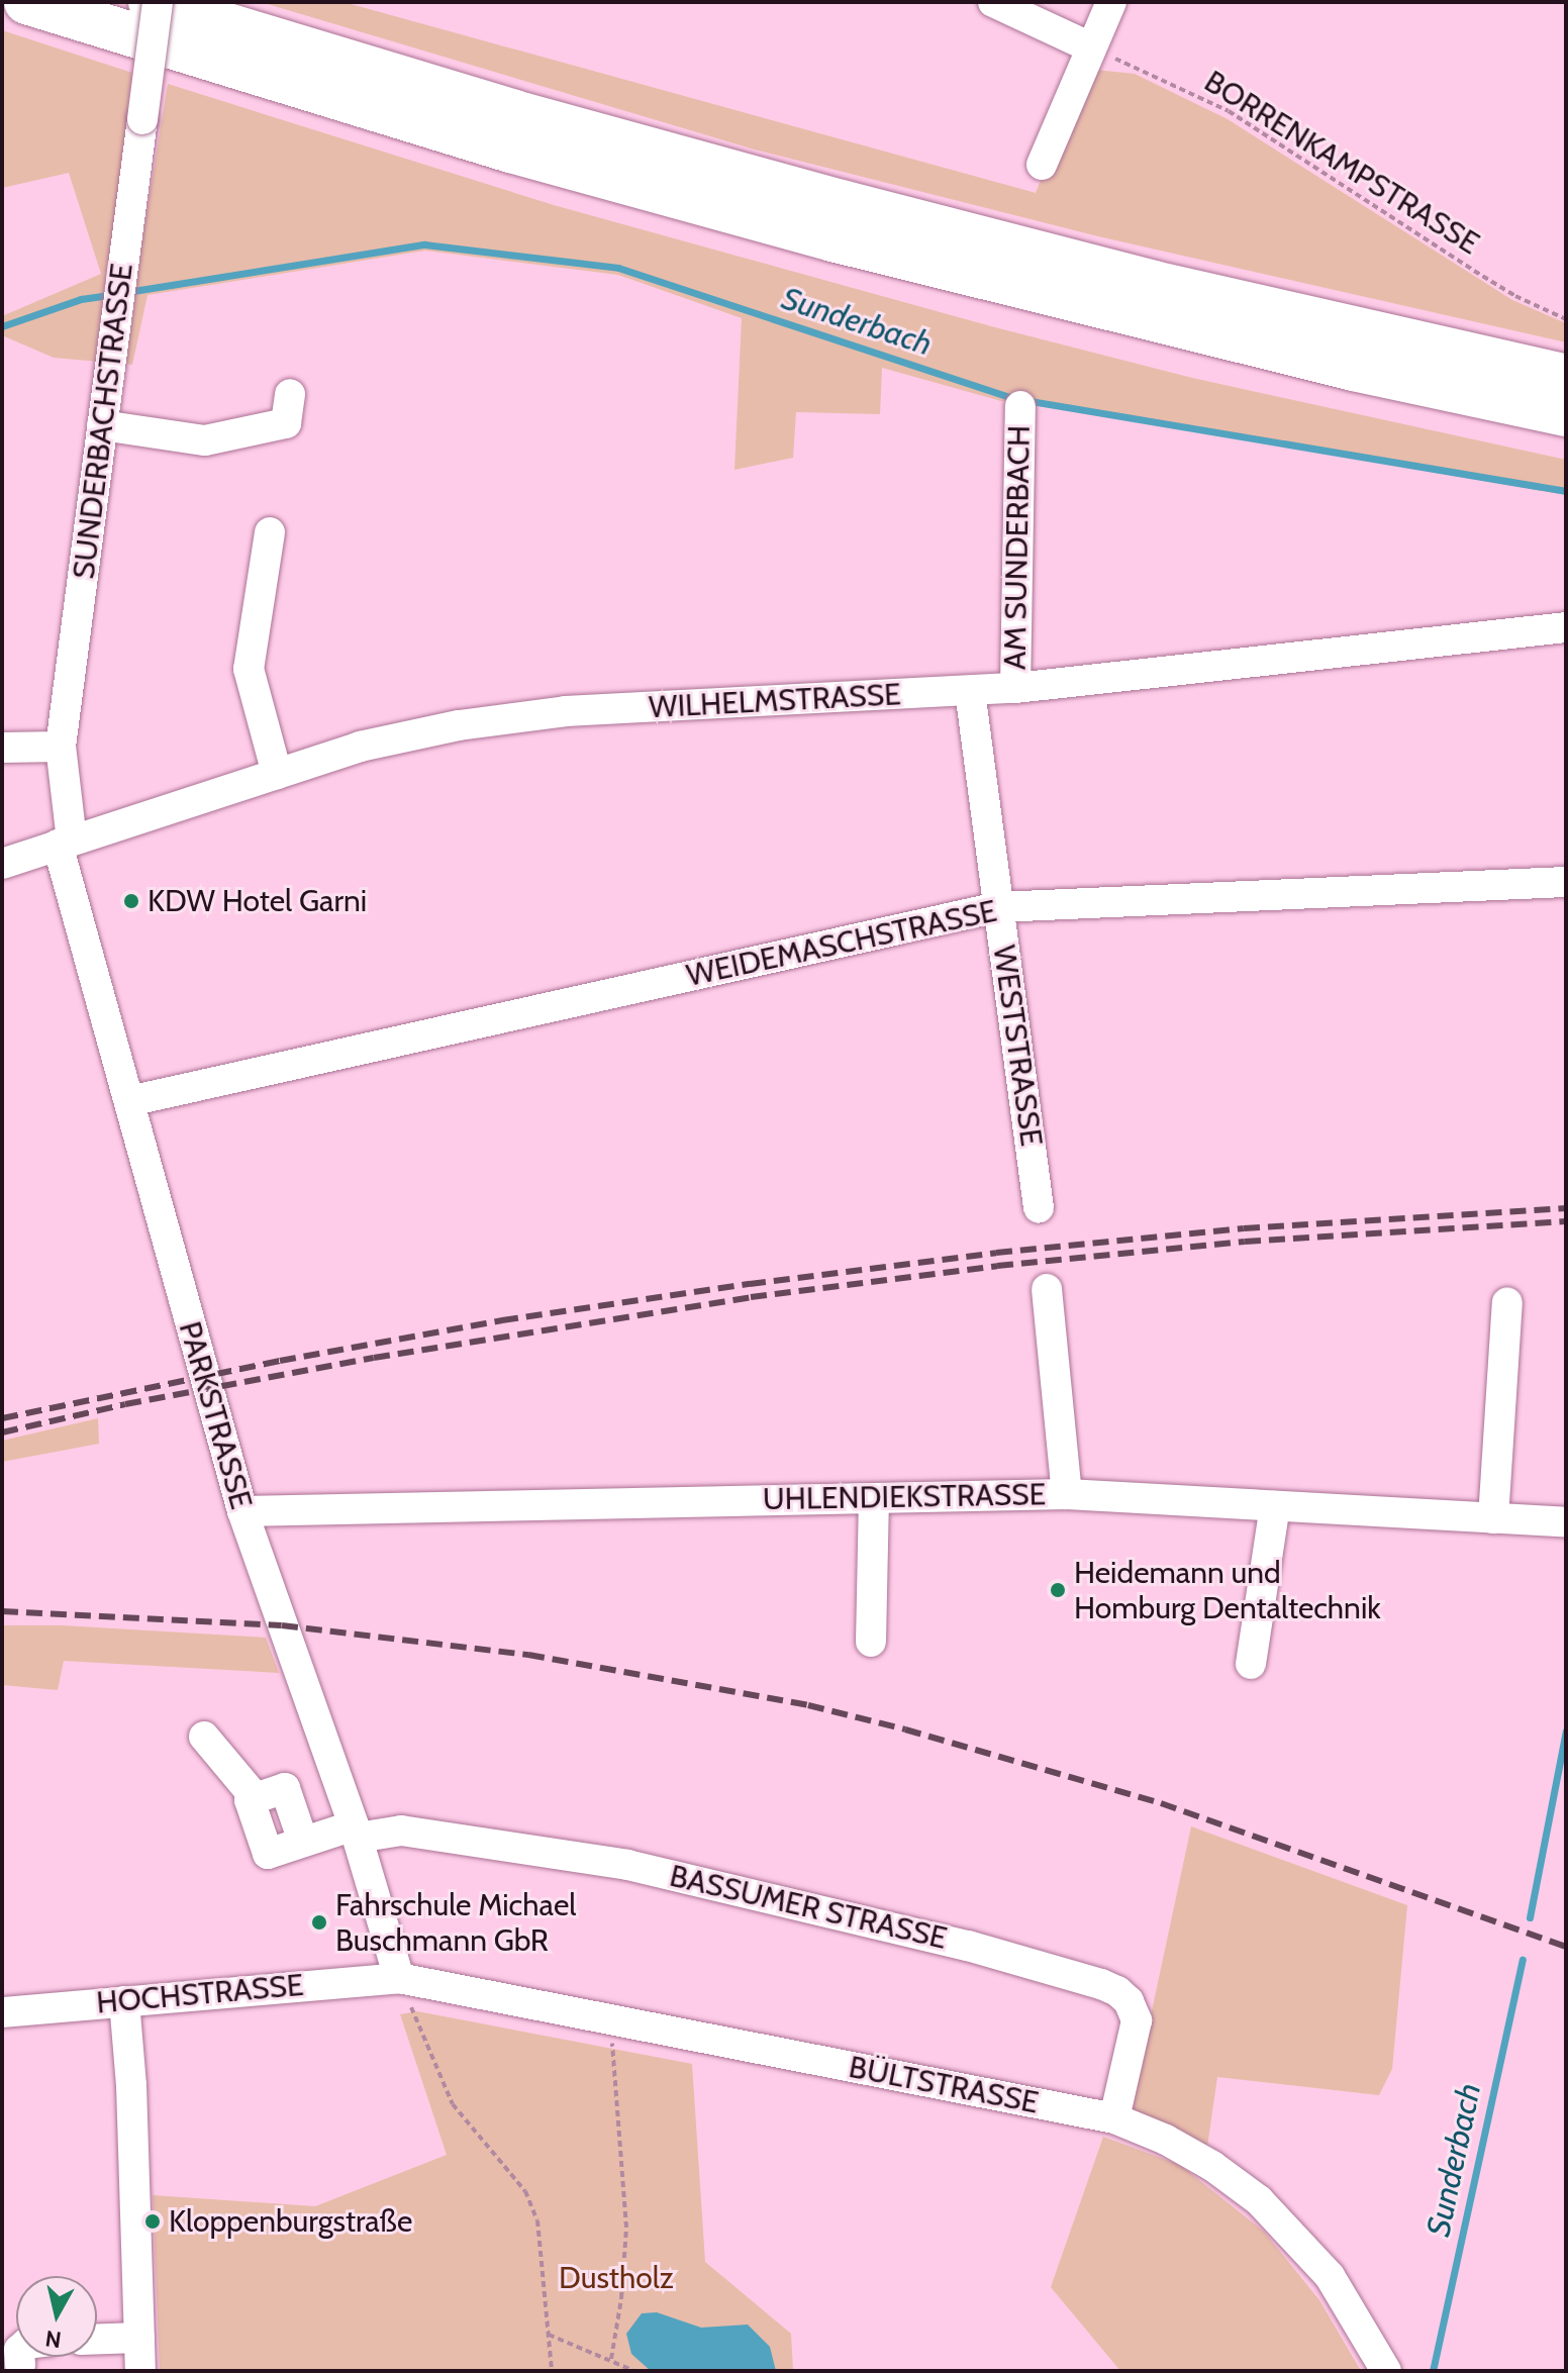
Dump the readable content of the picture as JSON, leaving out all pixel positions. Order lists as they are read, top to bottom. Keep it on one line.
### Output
{"streets":{"street":["SUNDERBACHSTRASSE","AM SUNDERBACH","WILHELMSTRASSE","WEIDEMASCHSTRASSE","WESTSTRASSE","PARKSTRASSE","UHLENDIEKSTRASSE","BASSUMER STRASSE","HOCHSTRASSE","BÜLTSTRASSE"],"path":["BORRENKAMPSTRASSE"]},"crossings":[["SUNDERBACHSTRASSE","WILHELMSTRASSE"],["SUNDERBACHSTRASSE","PARKSTRASSE"],["AM SUNDERBACH","WILHELMSTRASSE"],["WILHELMSTRASSE","WESTSTRASSE"],["WILHELMSTRASSE","PARKSTRASSE"],["WEIDEMASCHSTRASSE","WESTSTRASSE"],["WEIDEMASCHSTRASSE","PARKSTRASSE"],["PARKSTRASSE","UHLENDIEKSTRASSE"],["PARKSTRASSE","BASSUMER STRASSE"],["PARKSTRASSE","HOCHSTRASSE"],["PARKSTRASSE","BÜLTSTRASSE"],["BASSUMER STRASSE","BÜLTSTRASSE"],["HOCHSTRASSE","BÜLTSTRASSE"]],"water":["Sunderbach"],"parks":["Dustholz"],"places":["KDW Hotel Garni","Heidemann und Homburg Dentaltechnik","Fahrschule Michael Buschmann GbR","Kloppenburgstraße"],"north":"bottom"}
